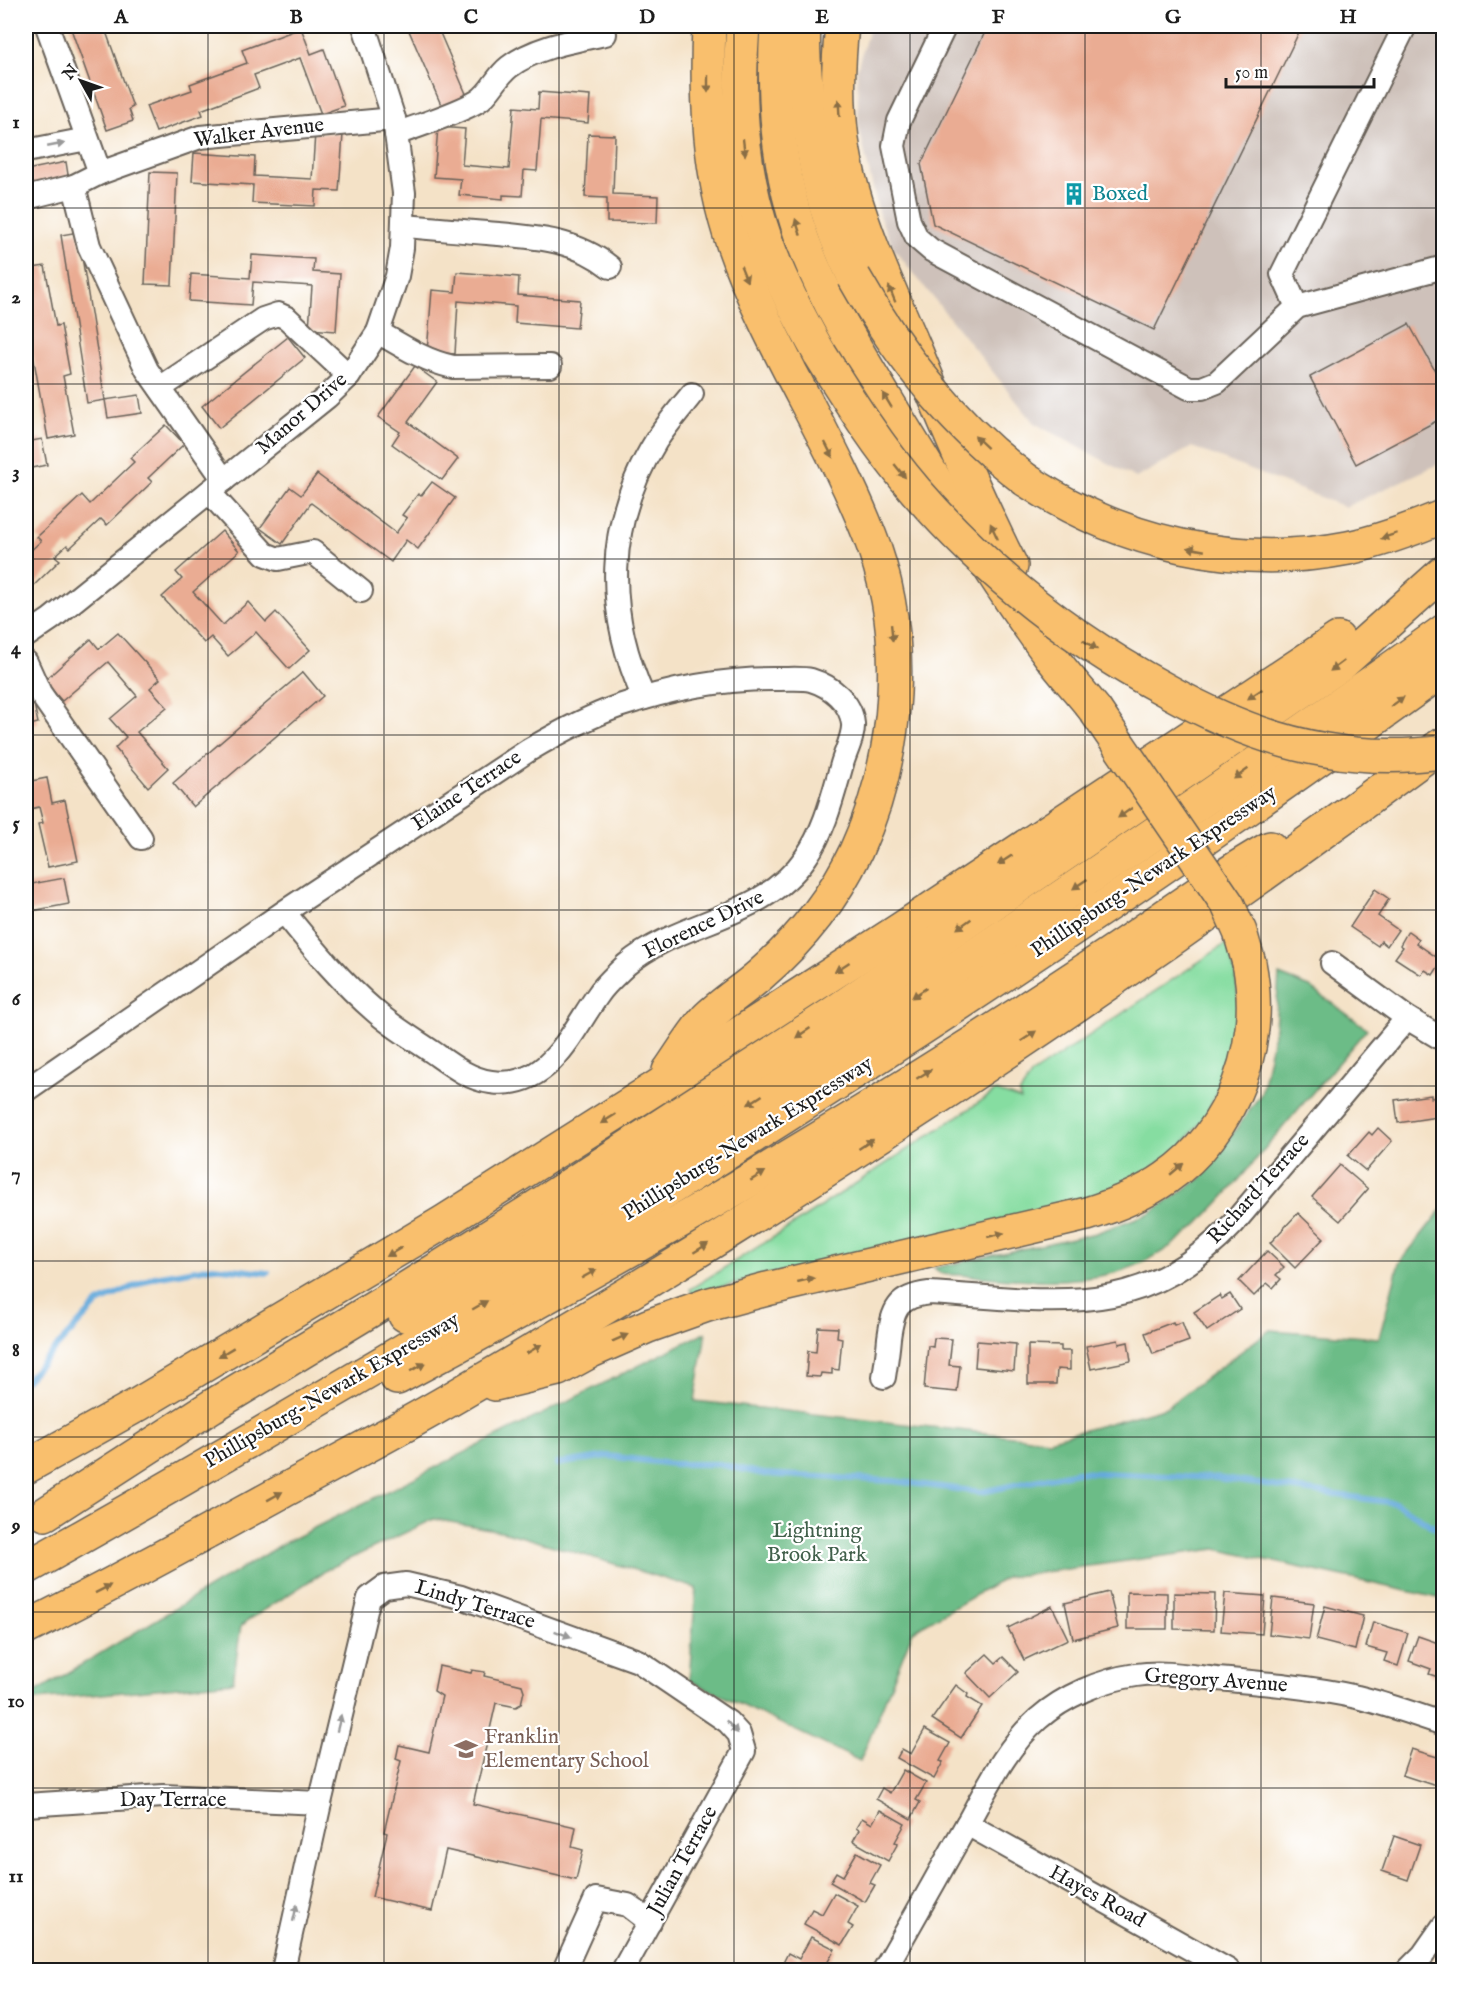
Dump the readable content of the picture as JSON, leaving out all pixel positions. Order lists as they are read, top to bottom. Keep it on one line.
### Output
{"streets":{"highway":["Phillipsburg-Newark Expressway"],"street":["Walker Avenue","Manor Drive","Elaine Terrace","Florence Drive","Richard Terrace","Lindy Terrace","Gregory Avenue","Day Terrace","Julian Terrace","Hayes Road"]},"crossings":[["Walker Avenue","Manor Drive"],["Elaine Terrace","Florence Drive"],["Lindy Terrace","Day Terrace"],["Lindy Terrace","Julian Terrace"],["Gregory Avenue","Hayes Road"]],"parks":["Lightning Brook Park"],"places":{"building":["Boxed"],"school or university":["Franklin Elementary School"]},"scale_bar":"50 m","north":"top left","grid":{"columns":["A","B","C","D","E","F","G","H"],"rows":["1","2","3","4","5","6","7","8","9","10","11"]}}
